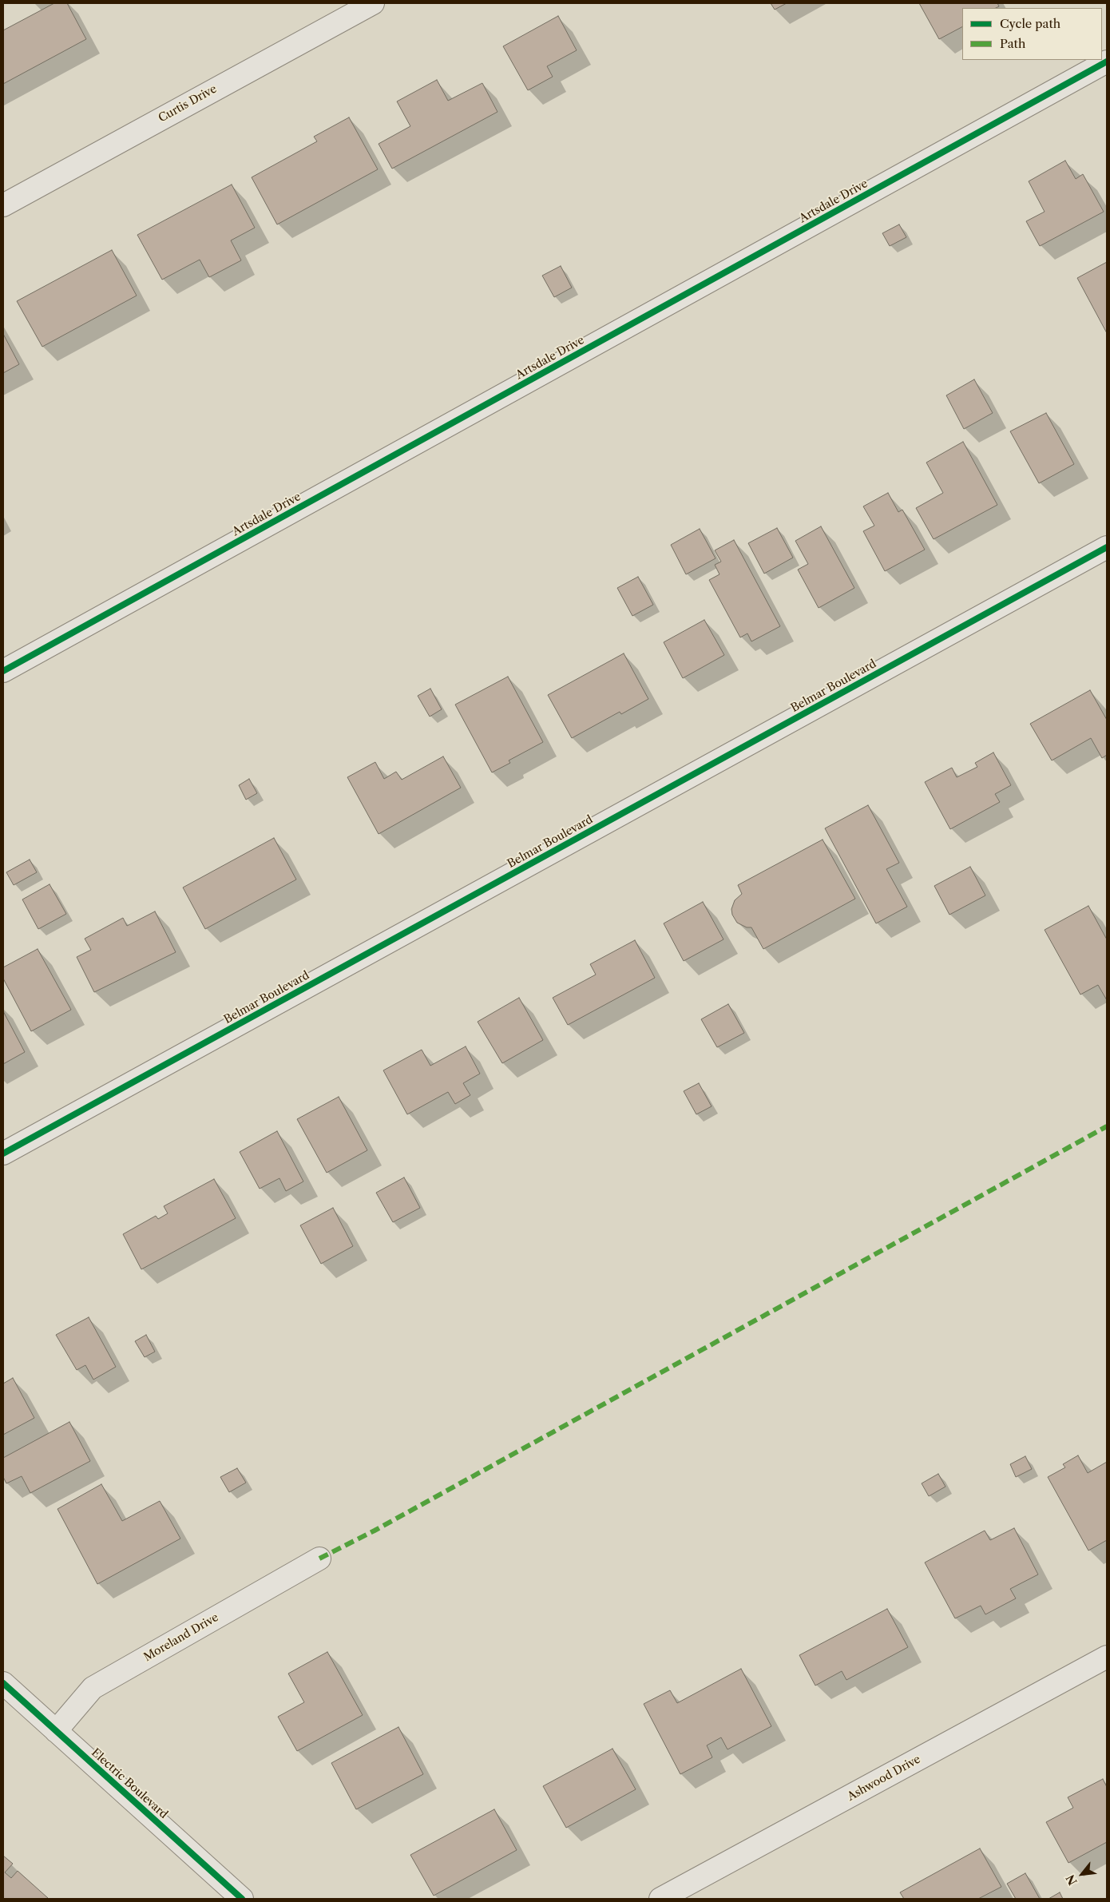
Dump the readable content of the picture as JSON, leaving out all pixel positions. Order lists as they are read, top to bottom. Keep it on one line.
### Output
{"streets":{"street":["Curtis Drive","Artsdale Drive","Belmar Boulevard","Moreland Drive","Ashwood Drive","Electric Boulevard"]},"crossings":[["Moreland Drive","Electric Boulevard"]],"legend":["Cycle path","Path"],"north":"bottom left"}
